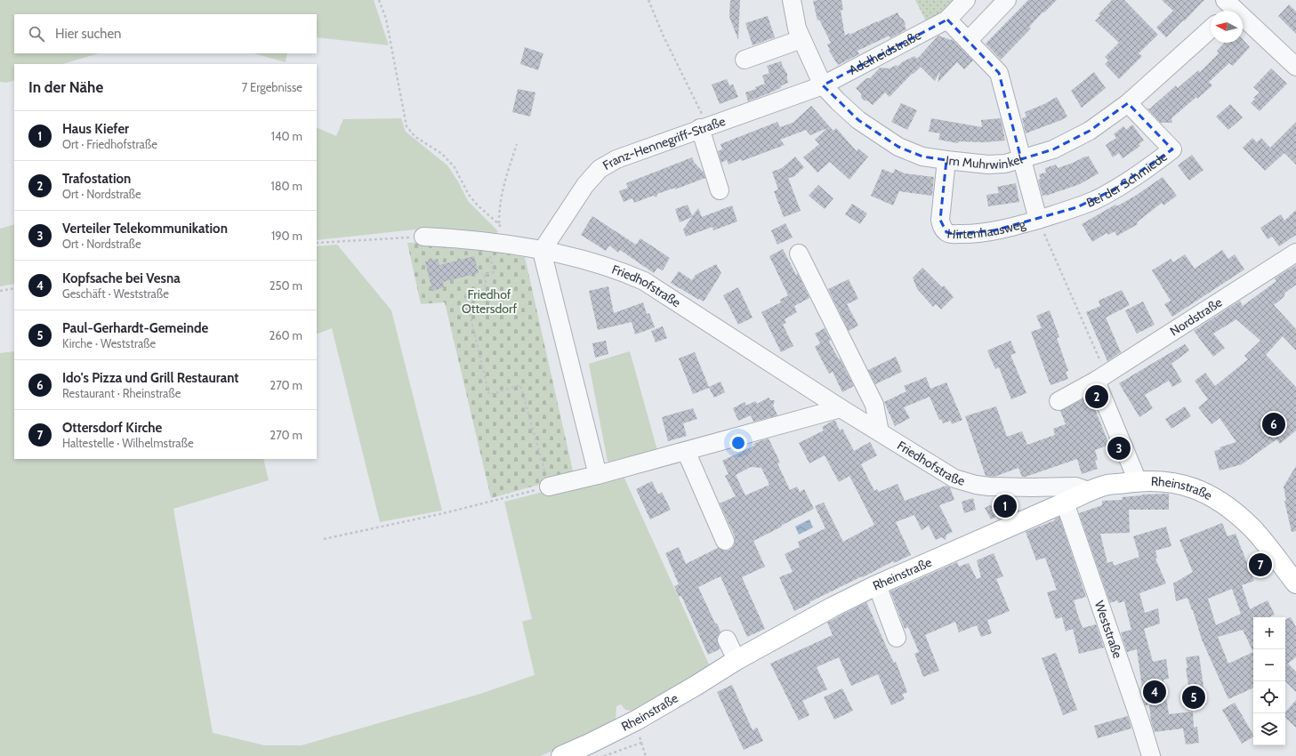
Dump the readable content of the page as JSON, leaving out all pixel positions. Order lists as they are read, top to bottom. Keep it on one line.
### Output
{"streets":{"main road":["Rheinstraße"],"street":["Adelheidstraße","Franz-Hennegriff-Straße","Im Muhrwinkel","Bei der Schmiede","Hirtenhausweg","Friedhofstraße","Nordstraße","Weststraße"]},"crossings":[["Adelheidstraße","Franz-Hennegriff-Straße"],["Adelheidstraße","Im Muhrwinkel"],["Franz-Hennegriff-Straße","Im Muhrwinkel"],["Franz-Hennegriff-Straße","Friedhofstraße"],["Im Muhrwinkel","Bei der Schmiede"],["Im Muhrwinkel","Hirtenhausweg"],["Bei der Schmiede","Hirtenhausweg"],["Friedhofstraße","Rheinstraße"],["Rheinstraße","Weststraße"]],"parks":["Friedhof Ottersdorf"],"north":"left","page":{"search":"Hier suchen","heading":["In der Nähe","7 Ergebnisse"],"list":[{"mark":"1","name":"Haus Kiefer","note":"Ort · Friedhofstraße","value":"140 m"},{"mark":"2","name":"Trafostation","note":"Ort · Nordstraße","value":"180 m"},{"mark":"3","name":"Verteiler Telekommunikation","note":"Ort · Nordstraße","value":"190 m"},{"mark":"4","name":"Kopfsache bei Vesna","note":"Geschäft · Weststraße","value":"250 m"},{"mark":"5","name":"Paul-Gerhardt-Gemeinde","note":"Kirche · Weststraße","value":"260 m"},{"mark":"6","name":"Ido's Pizza und Grill Restaurant","note":"Restaurant · Rheinstraße","value":"270 m"},{"mark":"7","name":"Ottersdorf Kirche","note":"Haltestelle · Wilhelmstraße","value":"270 m"}],"pins":["2","6","3","1","7","4","5"],"map_buttons":["+","−"]}}
